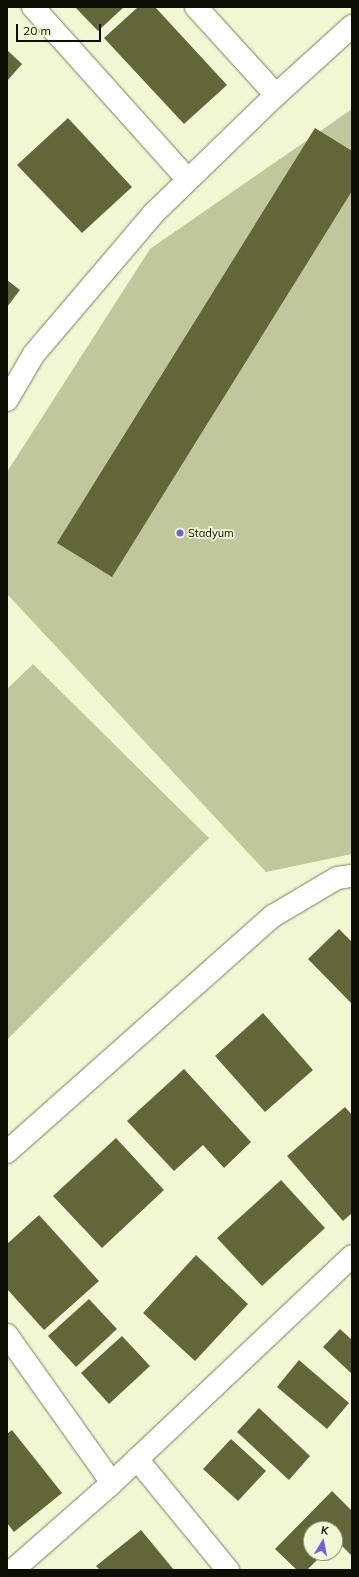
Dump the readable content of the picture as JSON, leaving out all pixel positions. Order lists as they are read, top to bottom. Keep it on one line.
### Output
{"places":["Stadyum"],"scale_bar":"20 m","north":"top"}
